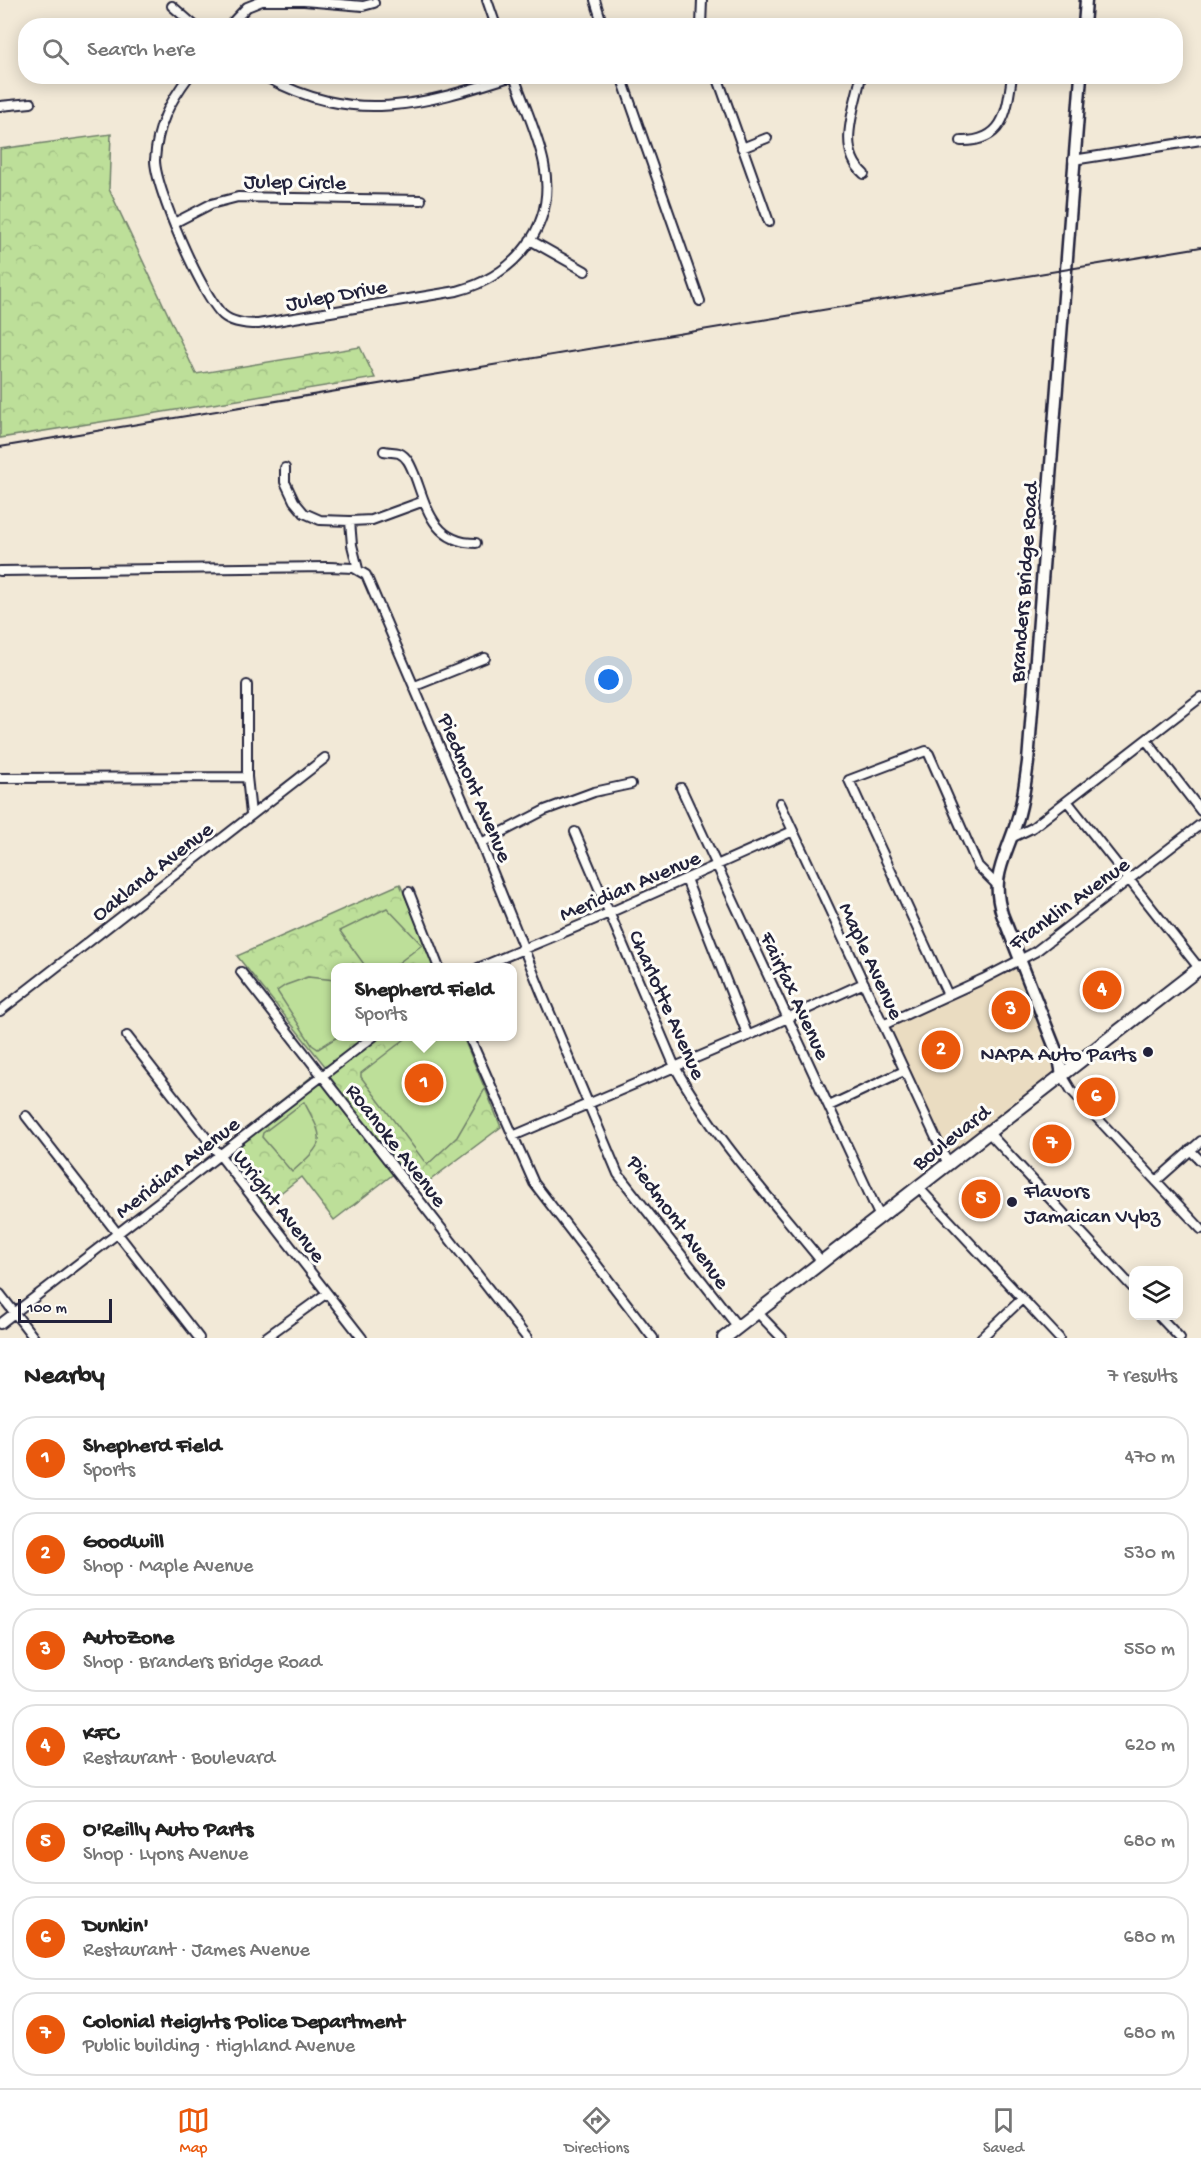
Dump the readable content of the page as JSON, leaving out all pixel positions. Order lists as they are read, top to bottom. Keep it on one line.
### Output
{"streets":{"main road":["Boulevard"],"street":["Julep Circle","Julep Drive","Branders Bridge Road","Piedmont Avenue","Oakland Avenue","Meridian Avenue","Franklin Avenue","Maple Avenue","Fairfax Avenue","Charlotte Avenue","Roanoke Avenue","Wright Avenue"]},"crossings":[["Julep Circle","Julep Drive"],["Branders Bridge Road","Franklin Avenue"],["Branders Bridge Road","Boulevard"],["Piedmont Avenue","Meridian Avenue"],["Piedmont Avenue","Boulevard"],["Meridian Avenue","Maple Avenue"],["Meridian Avenue","Fairfax Avenue"],["Meridian Avenue","Charlotte Avenue"],["Meridian Avenue","Roanoke Avenue"],["Meridian Avenue","Wright Avenue"],["Franklin Avenue","Maple Avenue"],["Maple Avenue","Boulevard"],["Fairfax Avenue","Boulevard"],["Charlotte Avenue","Boulevard"]],"places":["NAPA Auto Parts","Flavors Jamaican Vybz"],"scale_bar":"100 m","page":{"search":"Search here","popup":["Shepherd Field","Sports"],"pins":["4","3","2","1","6","7","5"],"scale":"100 m","heading":["Nearby","7 results"],"list":[{"mark":"1","name":"Shepherd Field","note":"Sports","value":"470 m"},{"mark":"2","name":"Goodwill","note":"Shop · Maple Avenue","value":"530 m"},{"mark":"3","name":"AutoZone","note":"Shop · Branders Bridge Road","value":"550 m"},{"mark":"4","name":"KFC","note":"Restaurant · Boulevard","value":"620 m"},{"mark":"5","name":"O'Reilly Auto Parts","note":"Shop · Lyons Avenue","value":"680 m"},{"mark":"6","name":"Dunkin'","note":"Restaurant · James Avenue","value":"680 m"},{"mark":"7","name":"Colonial Heights Police Department","note":"Public building · Highland Avenue","value":"680 m"}],"nav":["Map","Directions","Saved"]}}
